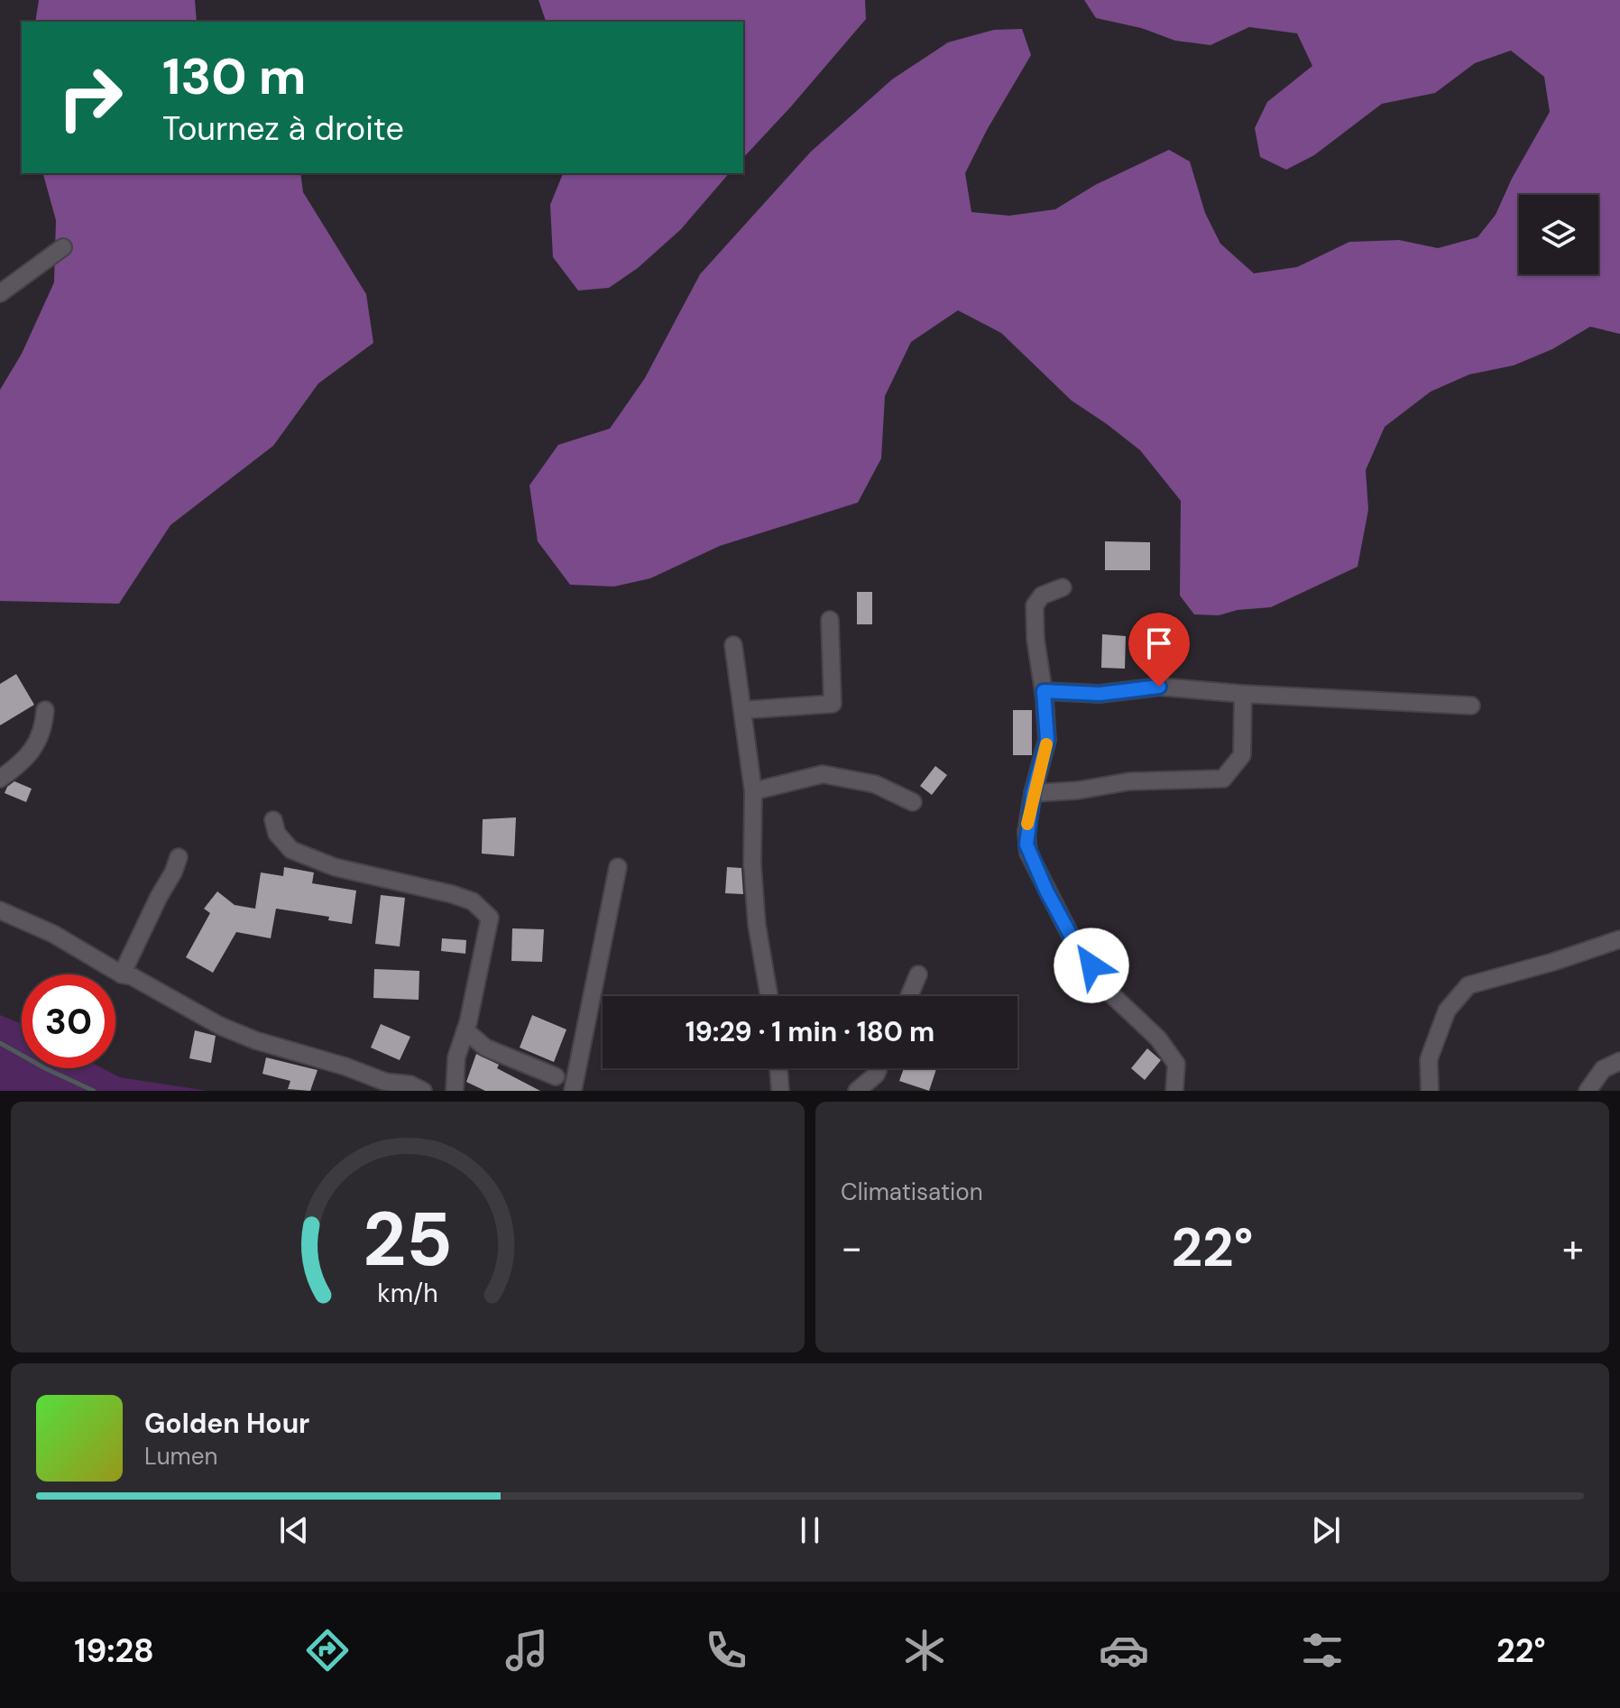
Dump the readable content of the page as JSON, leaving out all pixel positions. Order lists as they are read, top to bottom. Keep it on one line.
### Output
{"page":{"turn":["130 m","Tournez à droite"],"limit":"30","trip":"19:29 · 1 min · 180 m","tile":"Climatisation","heat":["−","22°","+"],"song":["Golden Hour","Lumen"],"tabs":["19:28","22°"],"gauge":["25","km/h"]}}
